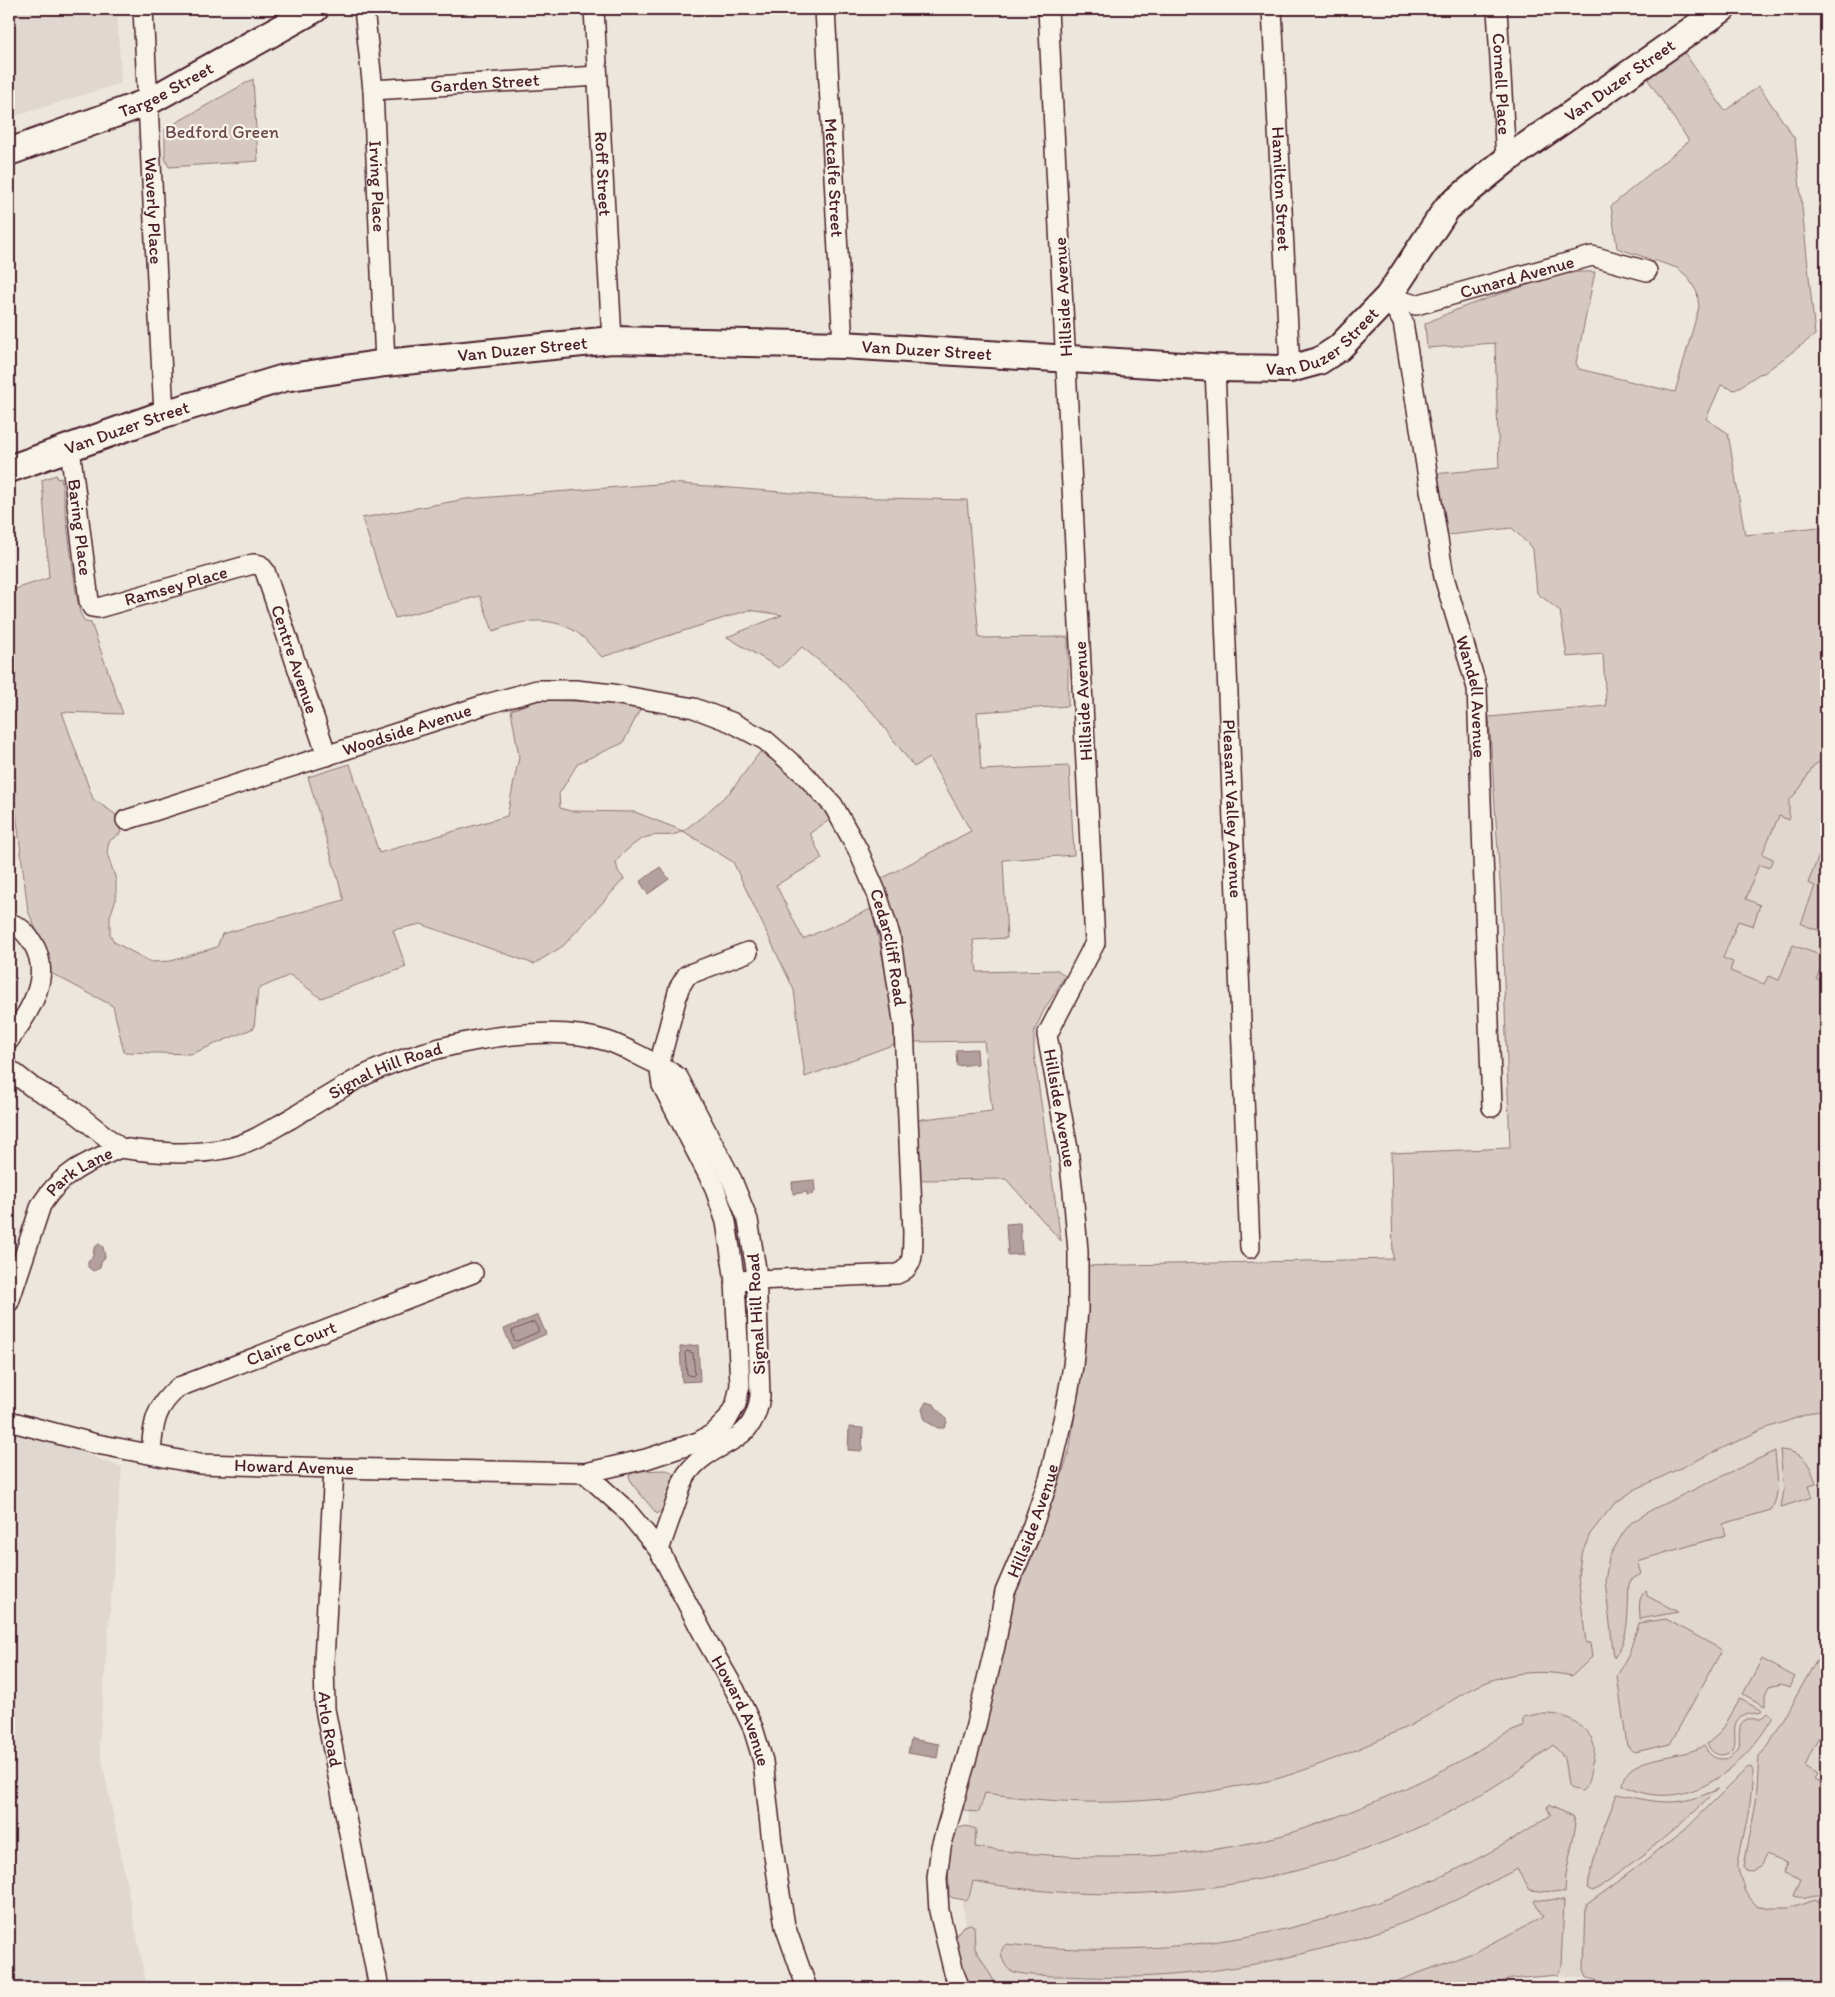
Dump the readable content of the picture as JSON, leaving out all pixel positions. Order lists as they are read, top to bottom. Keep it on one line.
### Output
{"streets":{"main road":["Van Duzer Street","Targee Street"],"street":["Garden Street","Cornell Place","Roff Street","Metcalfe Street","Irving Place","Hamilton Street","Waverly Place","Cunard Avenue","Hillside Avenue","Baring Place","Ramsey Place","Centre Avenue","Wandell Avenue","Woodside Avenue","Pleasant Valley Avenue","Cedarcliff Road","Signal Hill Road","Park Lane","Claire Court","Howard Avenue","Arlo Road"]},"crossings":[["Van Duzer Street","Cornell Place"],["Van Duzer Street","Roff Street"],["Van Duzer Street","Metcalfe Street"],["Van Duzer Street","Irving Place"],["Van Duzer Street","Hamilton Street"],["Van Duzer Street","Waverly Place"],["Van Duzer Street","Cunard Avenue"],["Van Duzer Street","Hillside Avenue"],["Van Duzer Street","Baring Place"],["Van Duzer Street","Wandell Avenue"],["Van Duzer Street","Pleasant Valley Avenue"],["Garden Street","Roff Street"],["Garden Street","Irving Place"],["Targee Street","Waverly Place"],["Cunard Avenue","Wandell Avenue"],["Baring Place","Ramsey Place"],["Ramsey Place","Centre Avenue"],["Centre Avenue","Woodside Avenue"],["Woodside Avenue","Cedarcliff Road"],["Cedarcliff Road","Signal Hill Road"],["Signal Hill Road","Park Lane"],["Signal Hill Road","Howard Avenue"],["Claire Court","Howard Avenue"],["Howard Avenue","Arlo Road"]],"parks":["Bedford Green"]}
